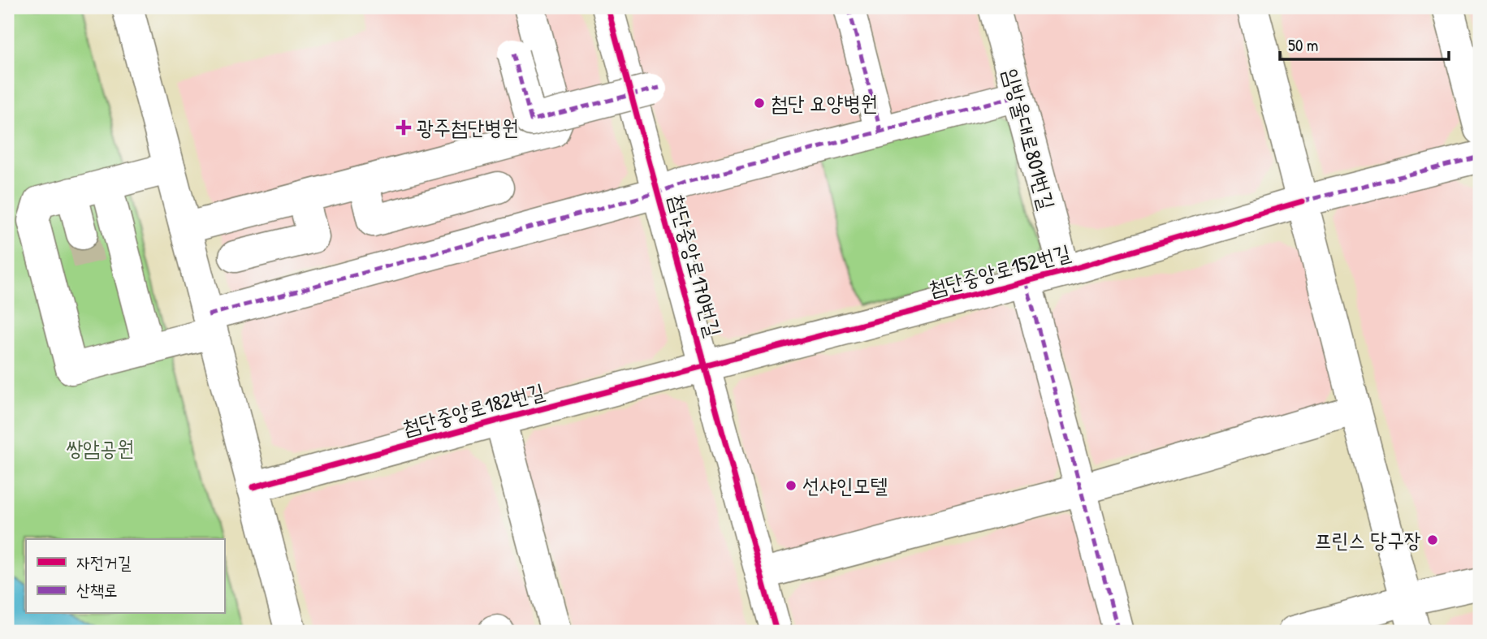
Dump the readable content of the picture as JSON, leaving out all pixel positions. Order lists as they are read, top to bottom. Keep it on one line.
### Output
{"streets":{"street":["임방울대로801번길","첨단중앙로170번길","첨단중앙로152번길","첨단중앙로182번길"]},"crossings":[["임방울대로801번길","첨단중앙로152번길"],["첨단중앙로170번길","첨단중앙로152번길"],["첨단중앙로170번길","첨단중앙로182번길"],["첨단중앙로152번길","첨단중앙로182번길"]],"parks":["쌍암공원"],"places":{"other":["첨단 요양병원","선샤인모텔","프린스 당구장"],"health":["광주첨단병원"]},"legend":["자전거길","산책로"],"scale_bar":"50 m"}
